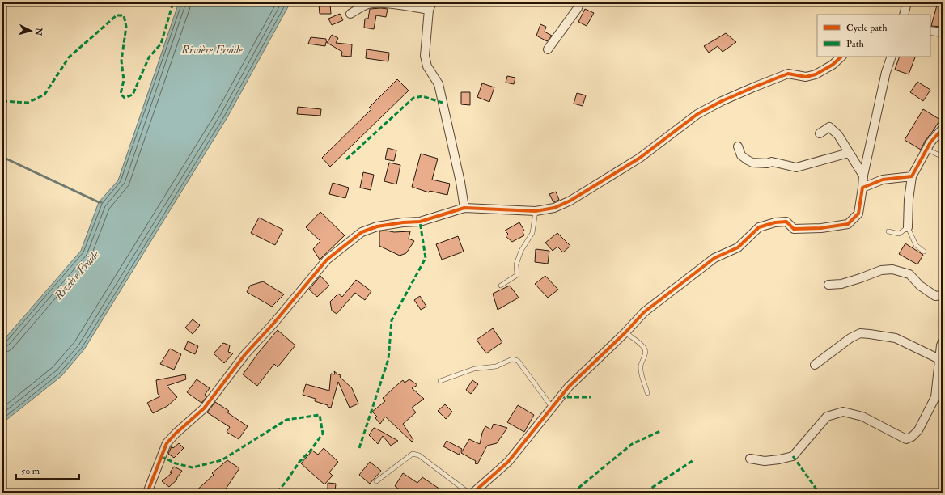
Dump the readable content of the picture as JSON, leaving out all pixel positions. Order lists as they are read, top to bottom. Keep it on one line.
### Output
{"water":["Rivière Froide"],"legend":["Cycle path","Path"],"scale_bar":"50 m","north":"right"}
